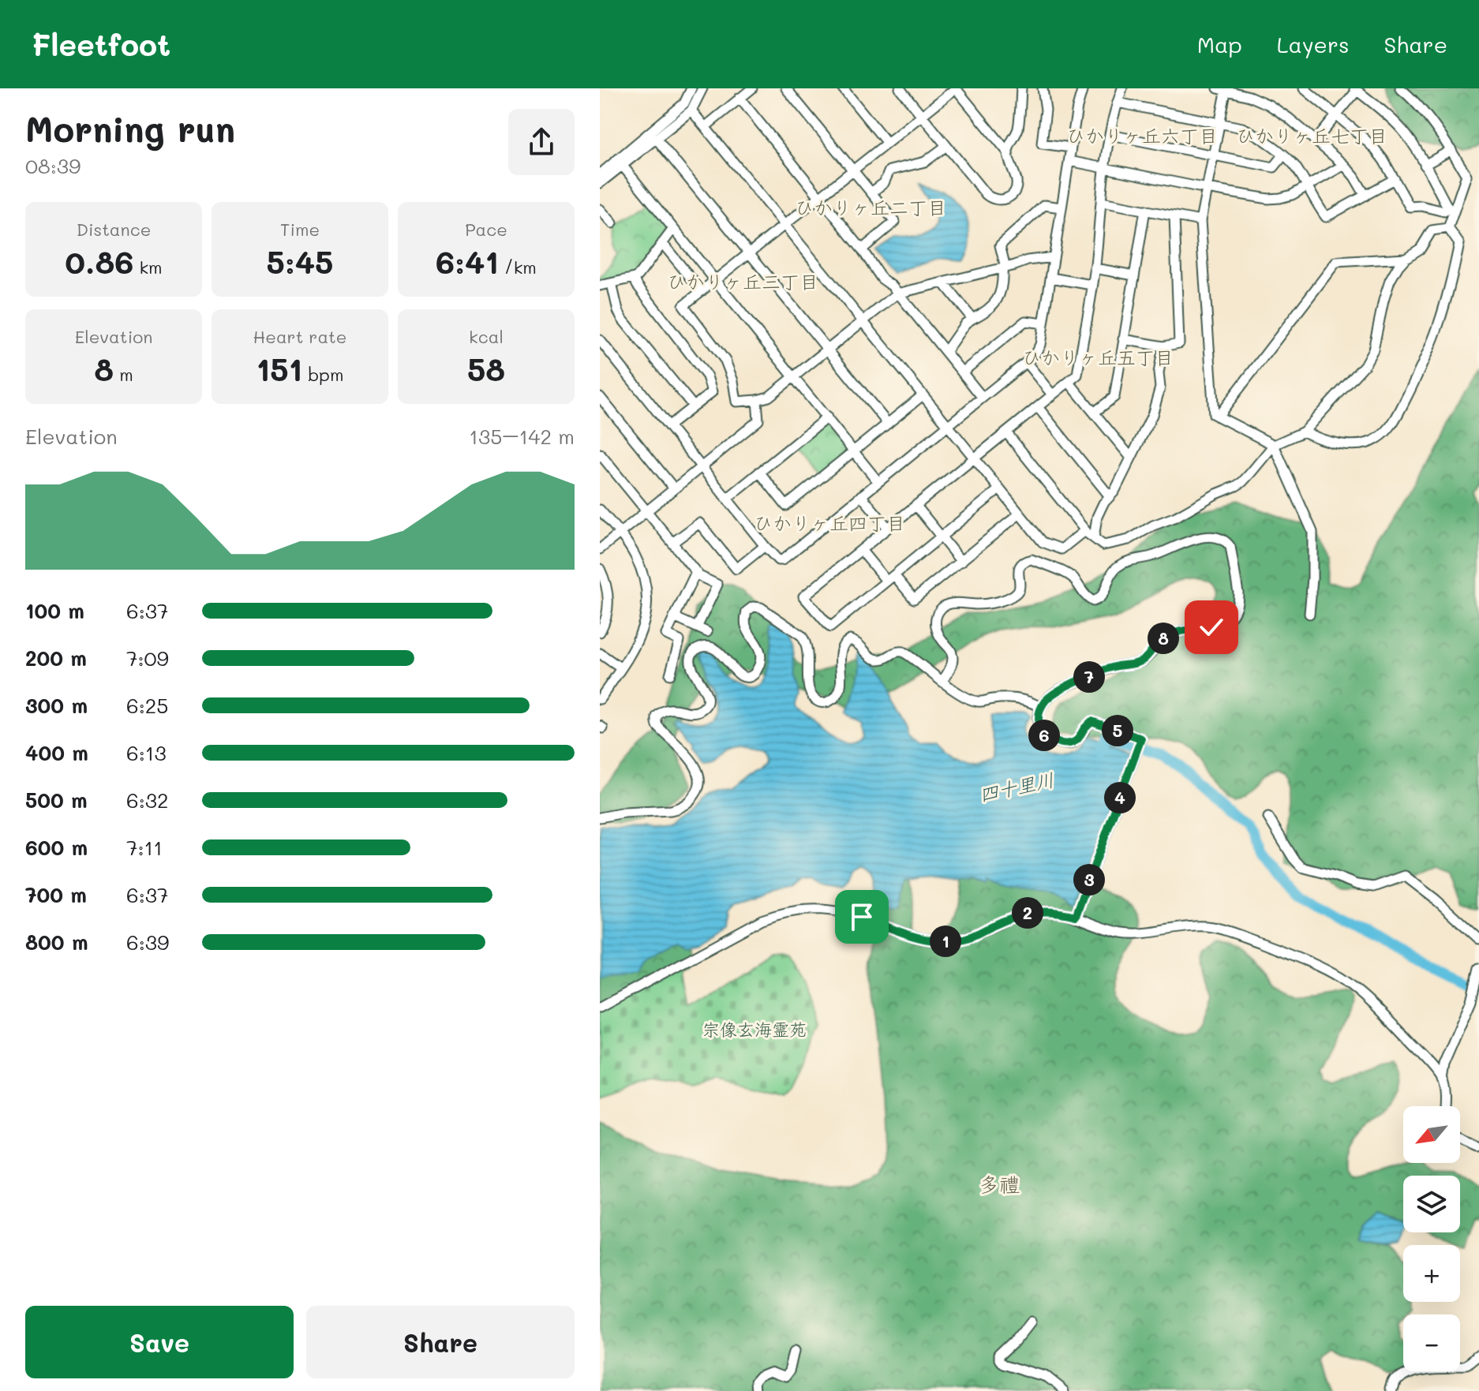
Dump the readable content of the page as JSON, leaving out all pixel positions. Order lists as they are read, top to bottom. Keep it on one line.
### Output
{"districts":["ひかりヶ丘六丁目","ひかりヶ丘七丁目","ひかりヶ丘二丁目","ひかりヶ丘三丁目","ひかりヶ丘五丁目","ひかりヶ丘四丁目","多禮"],"water":["四十里川"],"parks":["宗像玄海霊苑"],"north":"bottom left","page":{"header":"Fleetfoot","nav":["Map","Layers","Share"],"heading":["Morning run","08:39"],"stats":[["Distance","0.86 km"],["Time","5:45"],["Pace","6:41 /km"],["Elevation","8 m"],["Heart rate","151 bpm"],["kcal","58"]],"chart":["Elevation","135–142 m"],"list":[{"name":"100 m","note":"6:37"},{"name":"200 m","note":"7:09"},{"name":"300 m","note":"6:25"},{"name":"400 m","note":"6:13"},{"name":"500 m","note":"6:32"},{"name":"600 m","note":"7:11"},{"name":"700 m","note":"6:37"},{"name":"800 m","note":"6:39"}],"pins":["8","7","5","6","4","3","2","1"],"map_buttons":["+","−"],"buttons":["Save","Share"]}}
